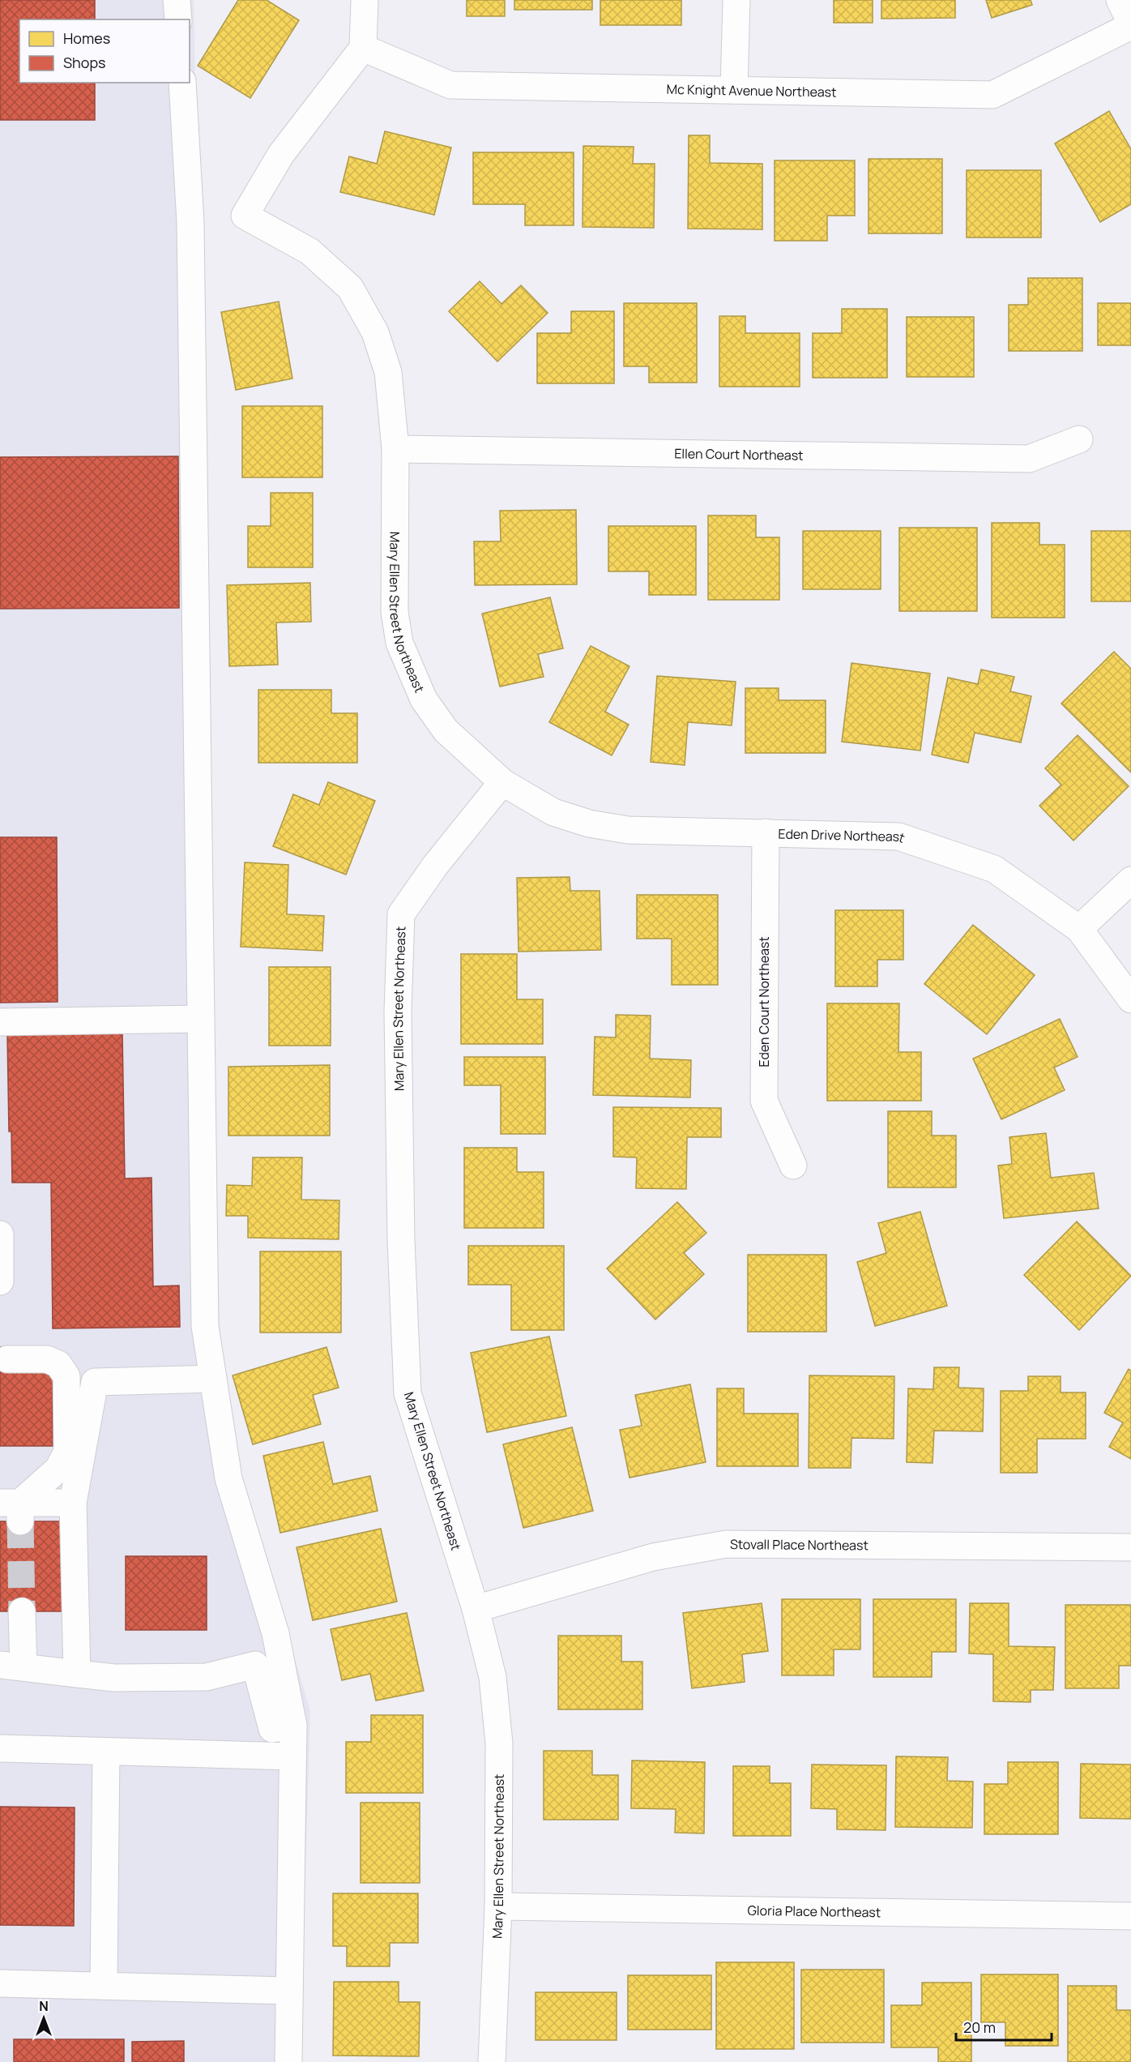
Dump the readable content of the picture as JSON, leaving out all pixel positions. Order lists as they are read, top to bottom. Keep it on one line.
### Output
{"streets":{"street":["Mc Knight Avenue Northeast","Ellen Court Northeast","Mary Ellen Street Northeast","Eden Drive Northeast","Eden Court Northeast","Stovall Place Northeast","Gloria Place Northeast"]},"crossings":[["Mc Knight Avenue Northeast","Mary Ellen Street Northeast"],["Ellen Court Northeast","Mary Ellen Street Northeast"],["Mary Ellen Street Northeast","Eden Drive Northeast"],["Mary Ellen Street Northeast","Stovall Place Northeast"],["Mary Ellen Street Northeast","Gloria Place Northeast"],["Eden Drive Northeast","Eden Court Northeast"]],"legend":["Homes","Shops"],"scale_bar":"20 m","north":"top"}
